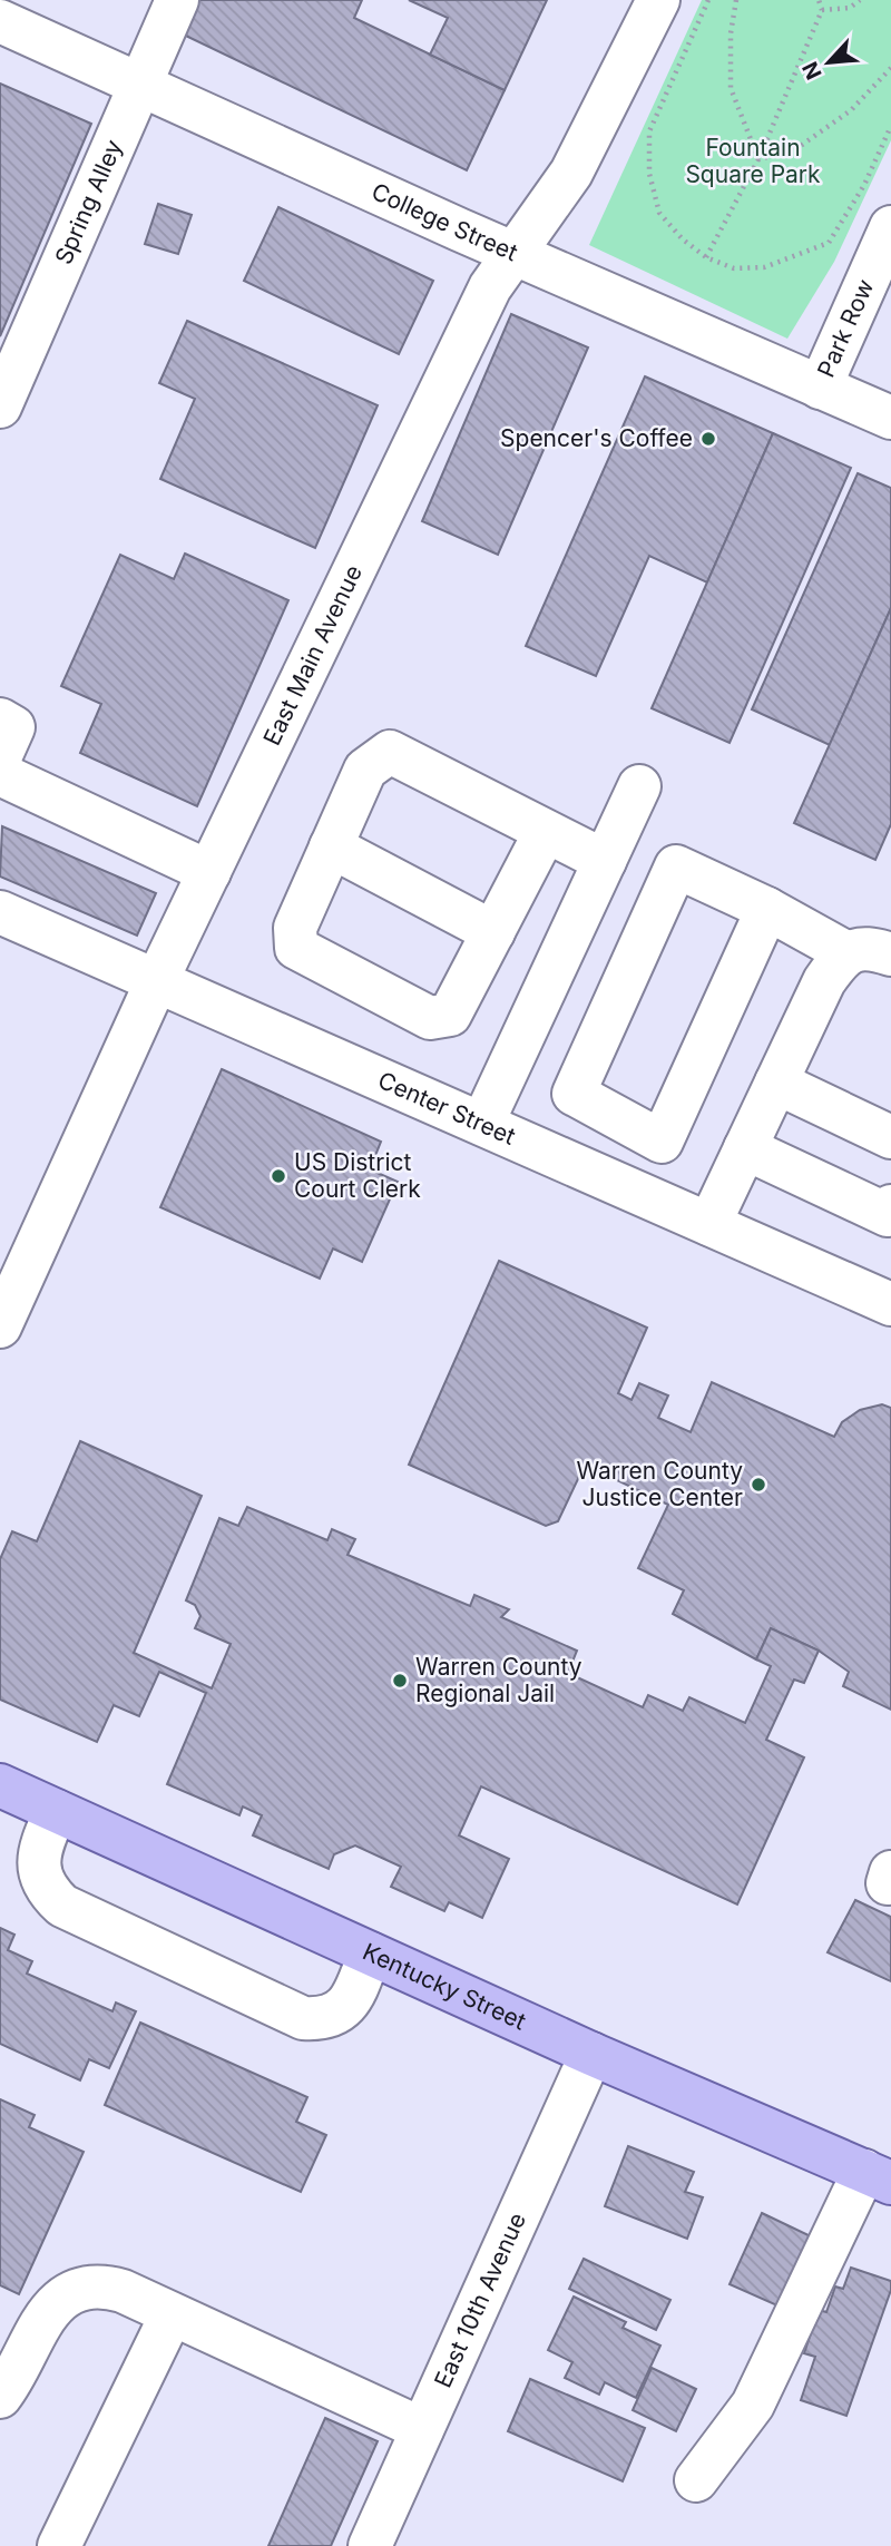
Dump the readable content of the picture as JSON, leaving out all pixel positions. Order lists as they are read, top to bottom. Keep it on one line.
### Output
{"streets":{"main road":["Kentucky Street"],"street":["Spring Alley","College Street","Park Row","East Main Avenue","Center Street","East 10th Avenue"]},"crossings":[["Spring Alley","College Street"],["College Street","Park Row"],["College Street","East Main Avenue"],["East Main Avenue","Center Street"],["Kentucky Street","East 10th Avenue"]],"parks":["Fountain Square Park"],"places":["Spencer's Coffee","US District Court Clerk","Warren County Justice Center","Warren County Regional Jail"],"north":"bottom left"}
